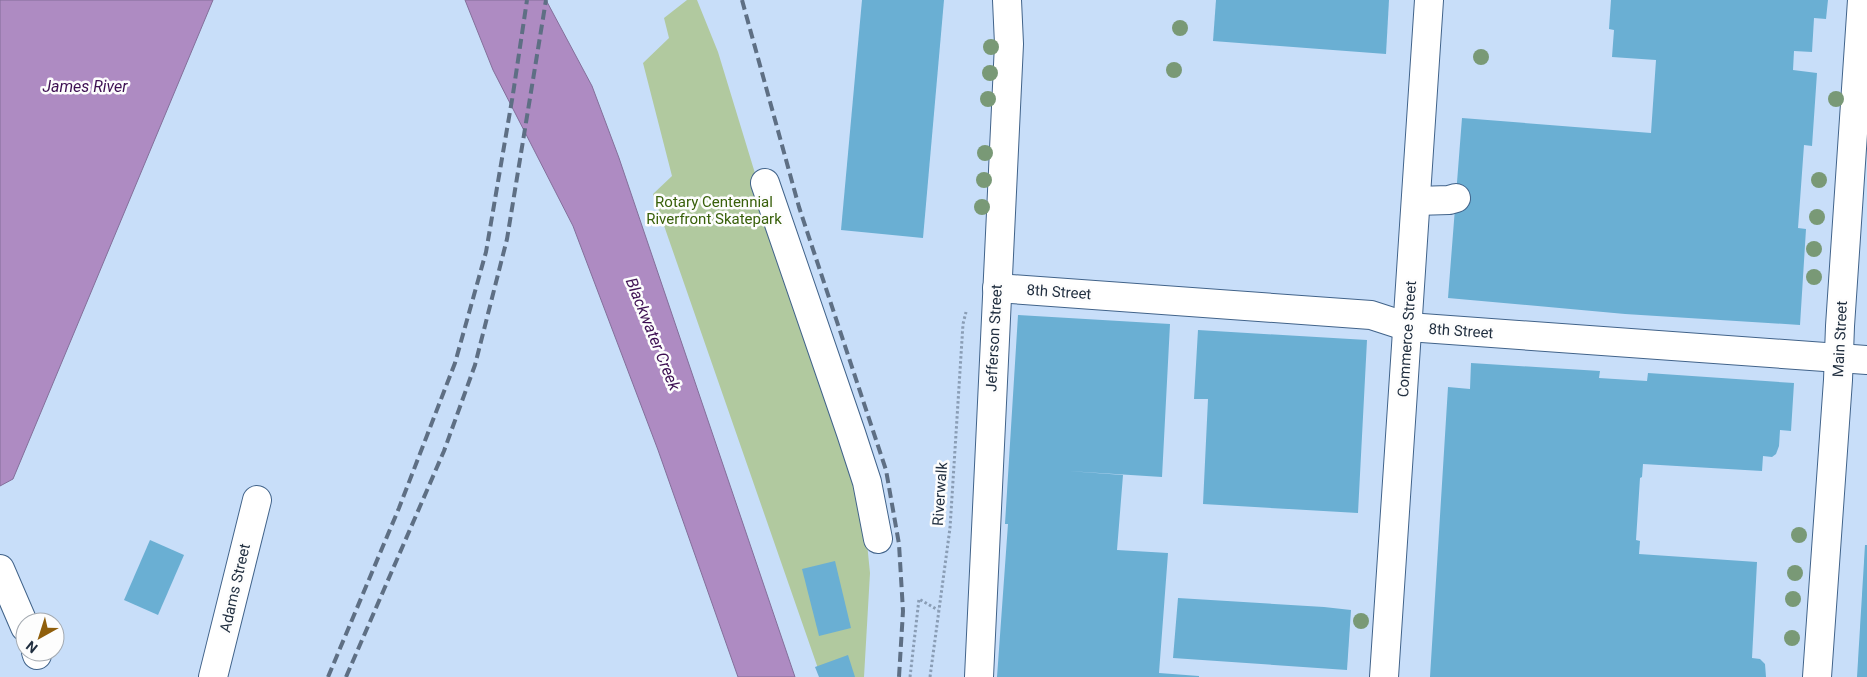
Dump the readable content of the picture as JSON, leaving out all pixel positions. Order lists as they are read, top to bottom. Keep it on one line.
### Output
{"streets":{"street":["8th Street","Jefferson Street","Commerce Street","Main Street","Adams Street"],"path":["Riverwalk"]},"crossings":[["8th Street","Jefferson Street"],["8th Street","Commerce Street"],["8th Street","Main Street"]],"water":["James River","Blackwater Creek"],"parks":["Rotary Centennial Riverfront Skatepark"],"north":"bottom left"}
